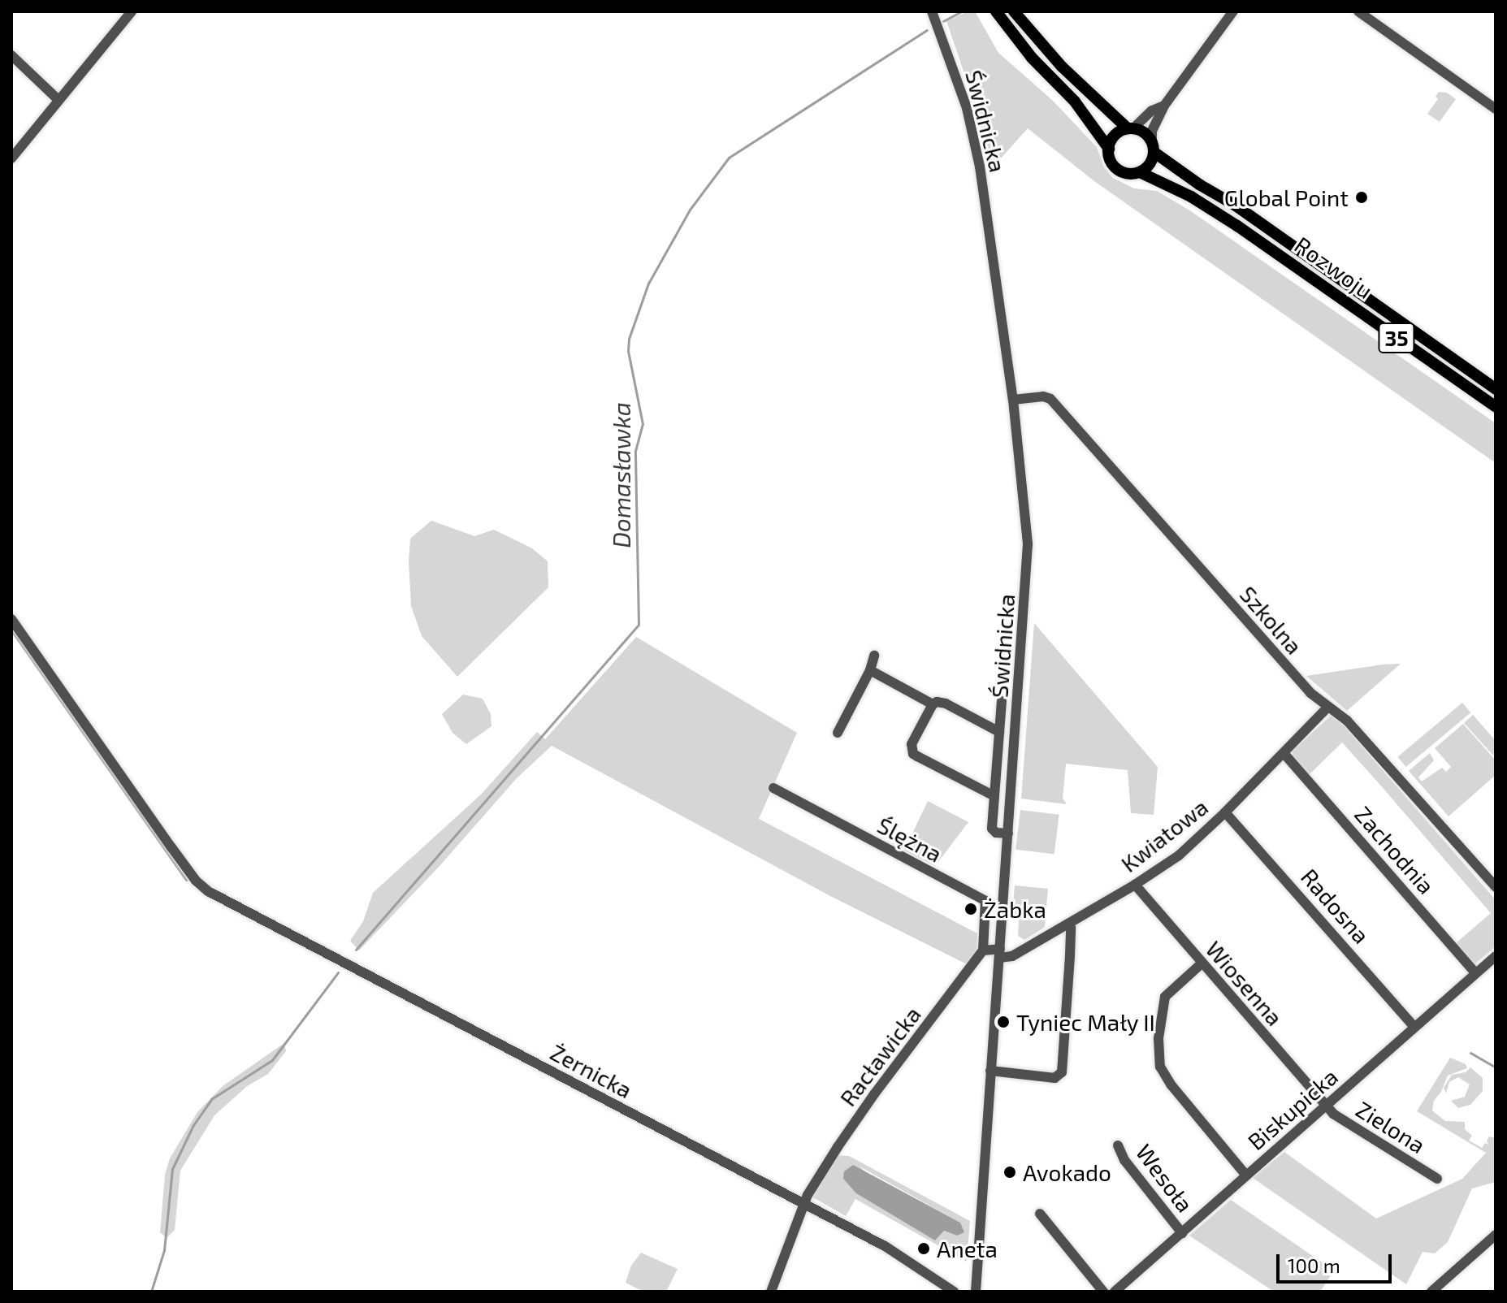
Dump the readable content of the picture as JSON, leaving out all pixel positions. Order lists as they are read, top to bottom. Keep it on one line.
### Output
{"streets":{"main road":["Rozwoju","35"],"street":["Świdnicka","Szkolna","Kwiatowa","Ślężna","Zachodnia","Radosna","Wiosenna","Racławicka","Żernicka","Biskupicka","Zielona","Wesoła"]},"crossings":[["Świdnicka","Szkolna"],["Świdnicka","Kwiatowa"],["Rozwoju","35"],["Szkolna","Kwiatowa"],["Kwiatowa","Zachodnia"],["Kwiatowa","Radosna"],["Kwiatowa","Wiosenna"],["Ślężna","Racławicka"],["Zachodnia","Biskupicka"],["Radosna","Biskupicka"],["Wiosenna","Biskupicka"],["Wiosenna","Zielona"],["Racławicka","Żernicka"],["Biskupicka","Zielona"],["Biskupicka","Wesoła"]],"water":["Domasławka"],"places":["Global Point","Żabka","Tyniec Mały II","Avokado","Aneta"],"scale_bar":"100 m"}
